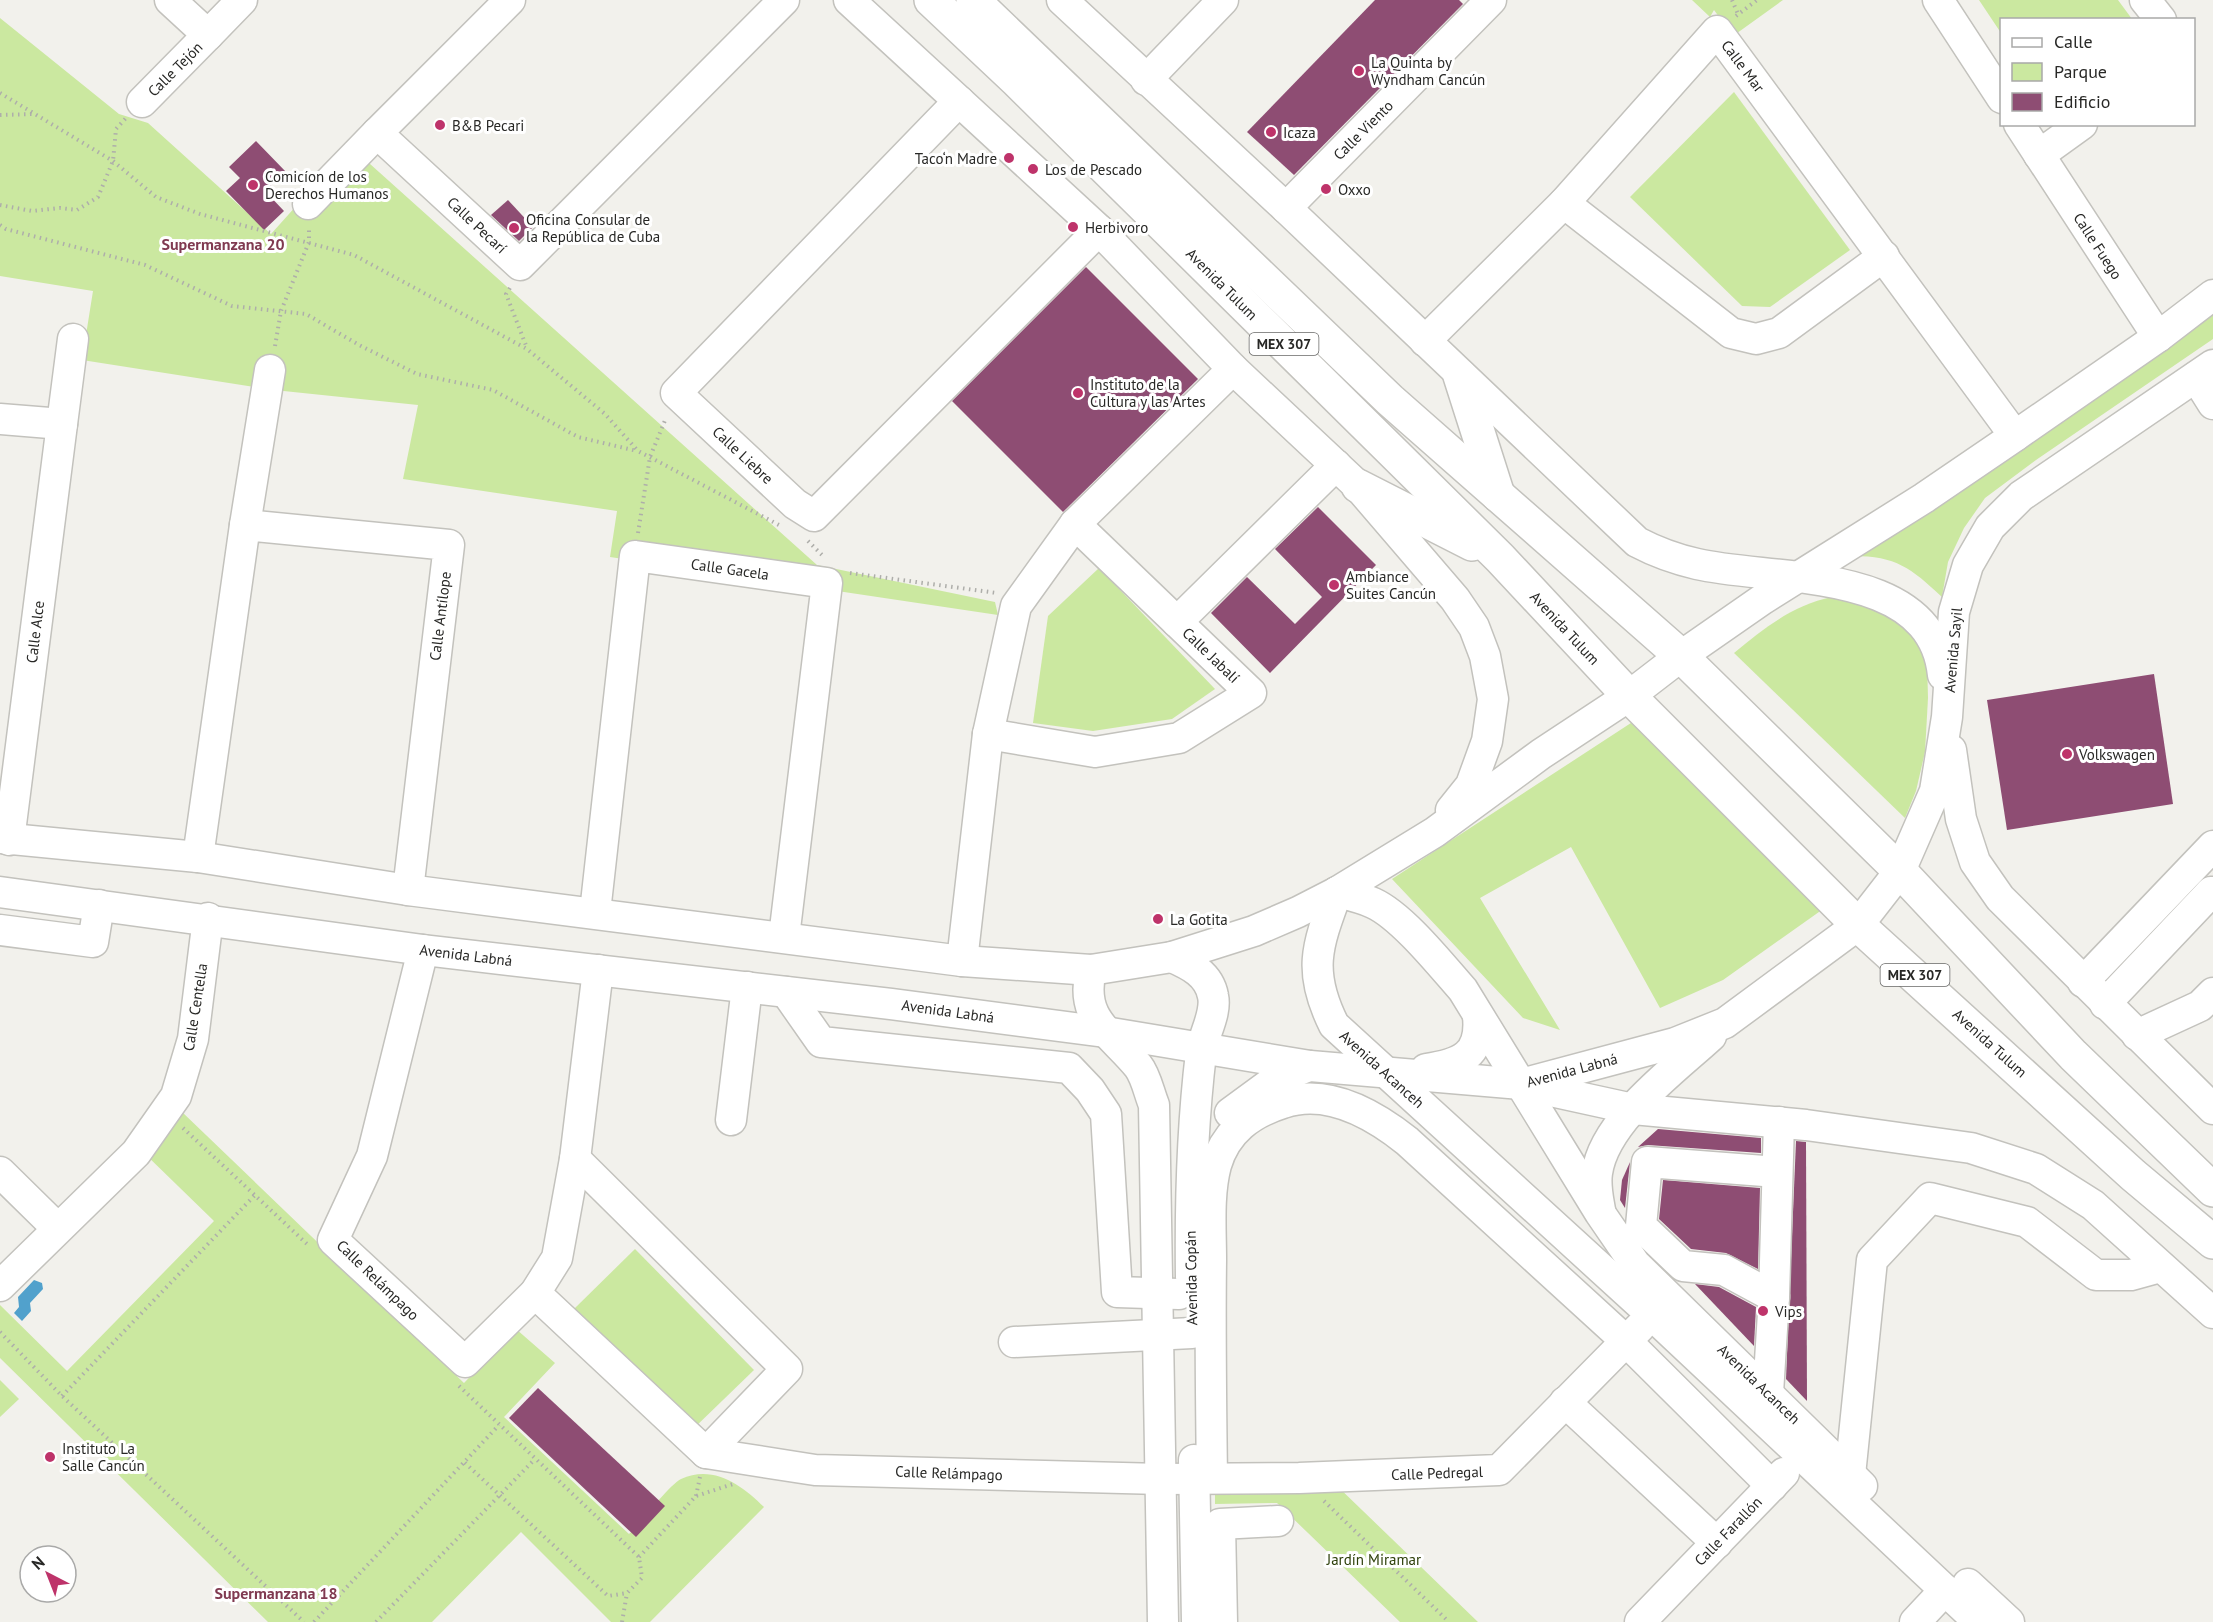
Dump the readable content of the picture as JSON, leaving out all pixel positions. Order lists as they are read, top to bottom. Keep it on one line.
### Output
{"streets":{"main road":["Avenida Tulum","MEX 307"],"street":["Calle Mar","Calle Tejón","Calle Viento","Calle Pecarí","Calle Fuego","Calle Liebre","Calle Gacela","Calle Antílope","Calle Alce","Avenida Sayil","Calle Jabalí","Avenida Labná","Calle Centella","Avenida Acanceh","Avenida Copán","Calle Relámpago","Calle Pedregal","Calle Farallón"]},"crossings":[["Avenida Tulum","Avenida Sayil"],["Avenida Tulum","Avenida Labná"],["Avenida Sayil","Avenida Labná"],["Avenida Labná","Calle Centella"],["Avenida Labná","Avenida Acanceh"],["Avenida Labná","Avenida Copán"],["Avenida Labná","Calle Relámpago"],["Avenida Acanceh","Calle Pedregal"],["Avenida Acanceh","Calle Farallón"],["Avenida Copán","Calle Relámpago"],["Avenida Copán","Calle Pedregal"],["Calle Relámpago","Calle Pedregal"]],"districts":["Supermanzana 20","Supermanzana 18"],"parks":["Jardín Miramar"],"places":["La Quinta by Wyndham Cancún","B&B Pecari","Icaza","Taco‘n Madre","Los de Pescado","Comicíon de los Derechos Humanos","Oxxo","Herbivoro","Oficina Consular de la República de Cuba","Instituto de la Cultura y las Artes","Ambiance Suites Cancún","Volkswagen","La Gotita","Vips","Instituto La Salle Cancún"],"legend":["Calle","Parque","Edificio"],"north":"top left"}
